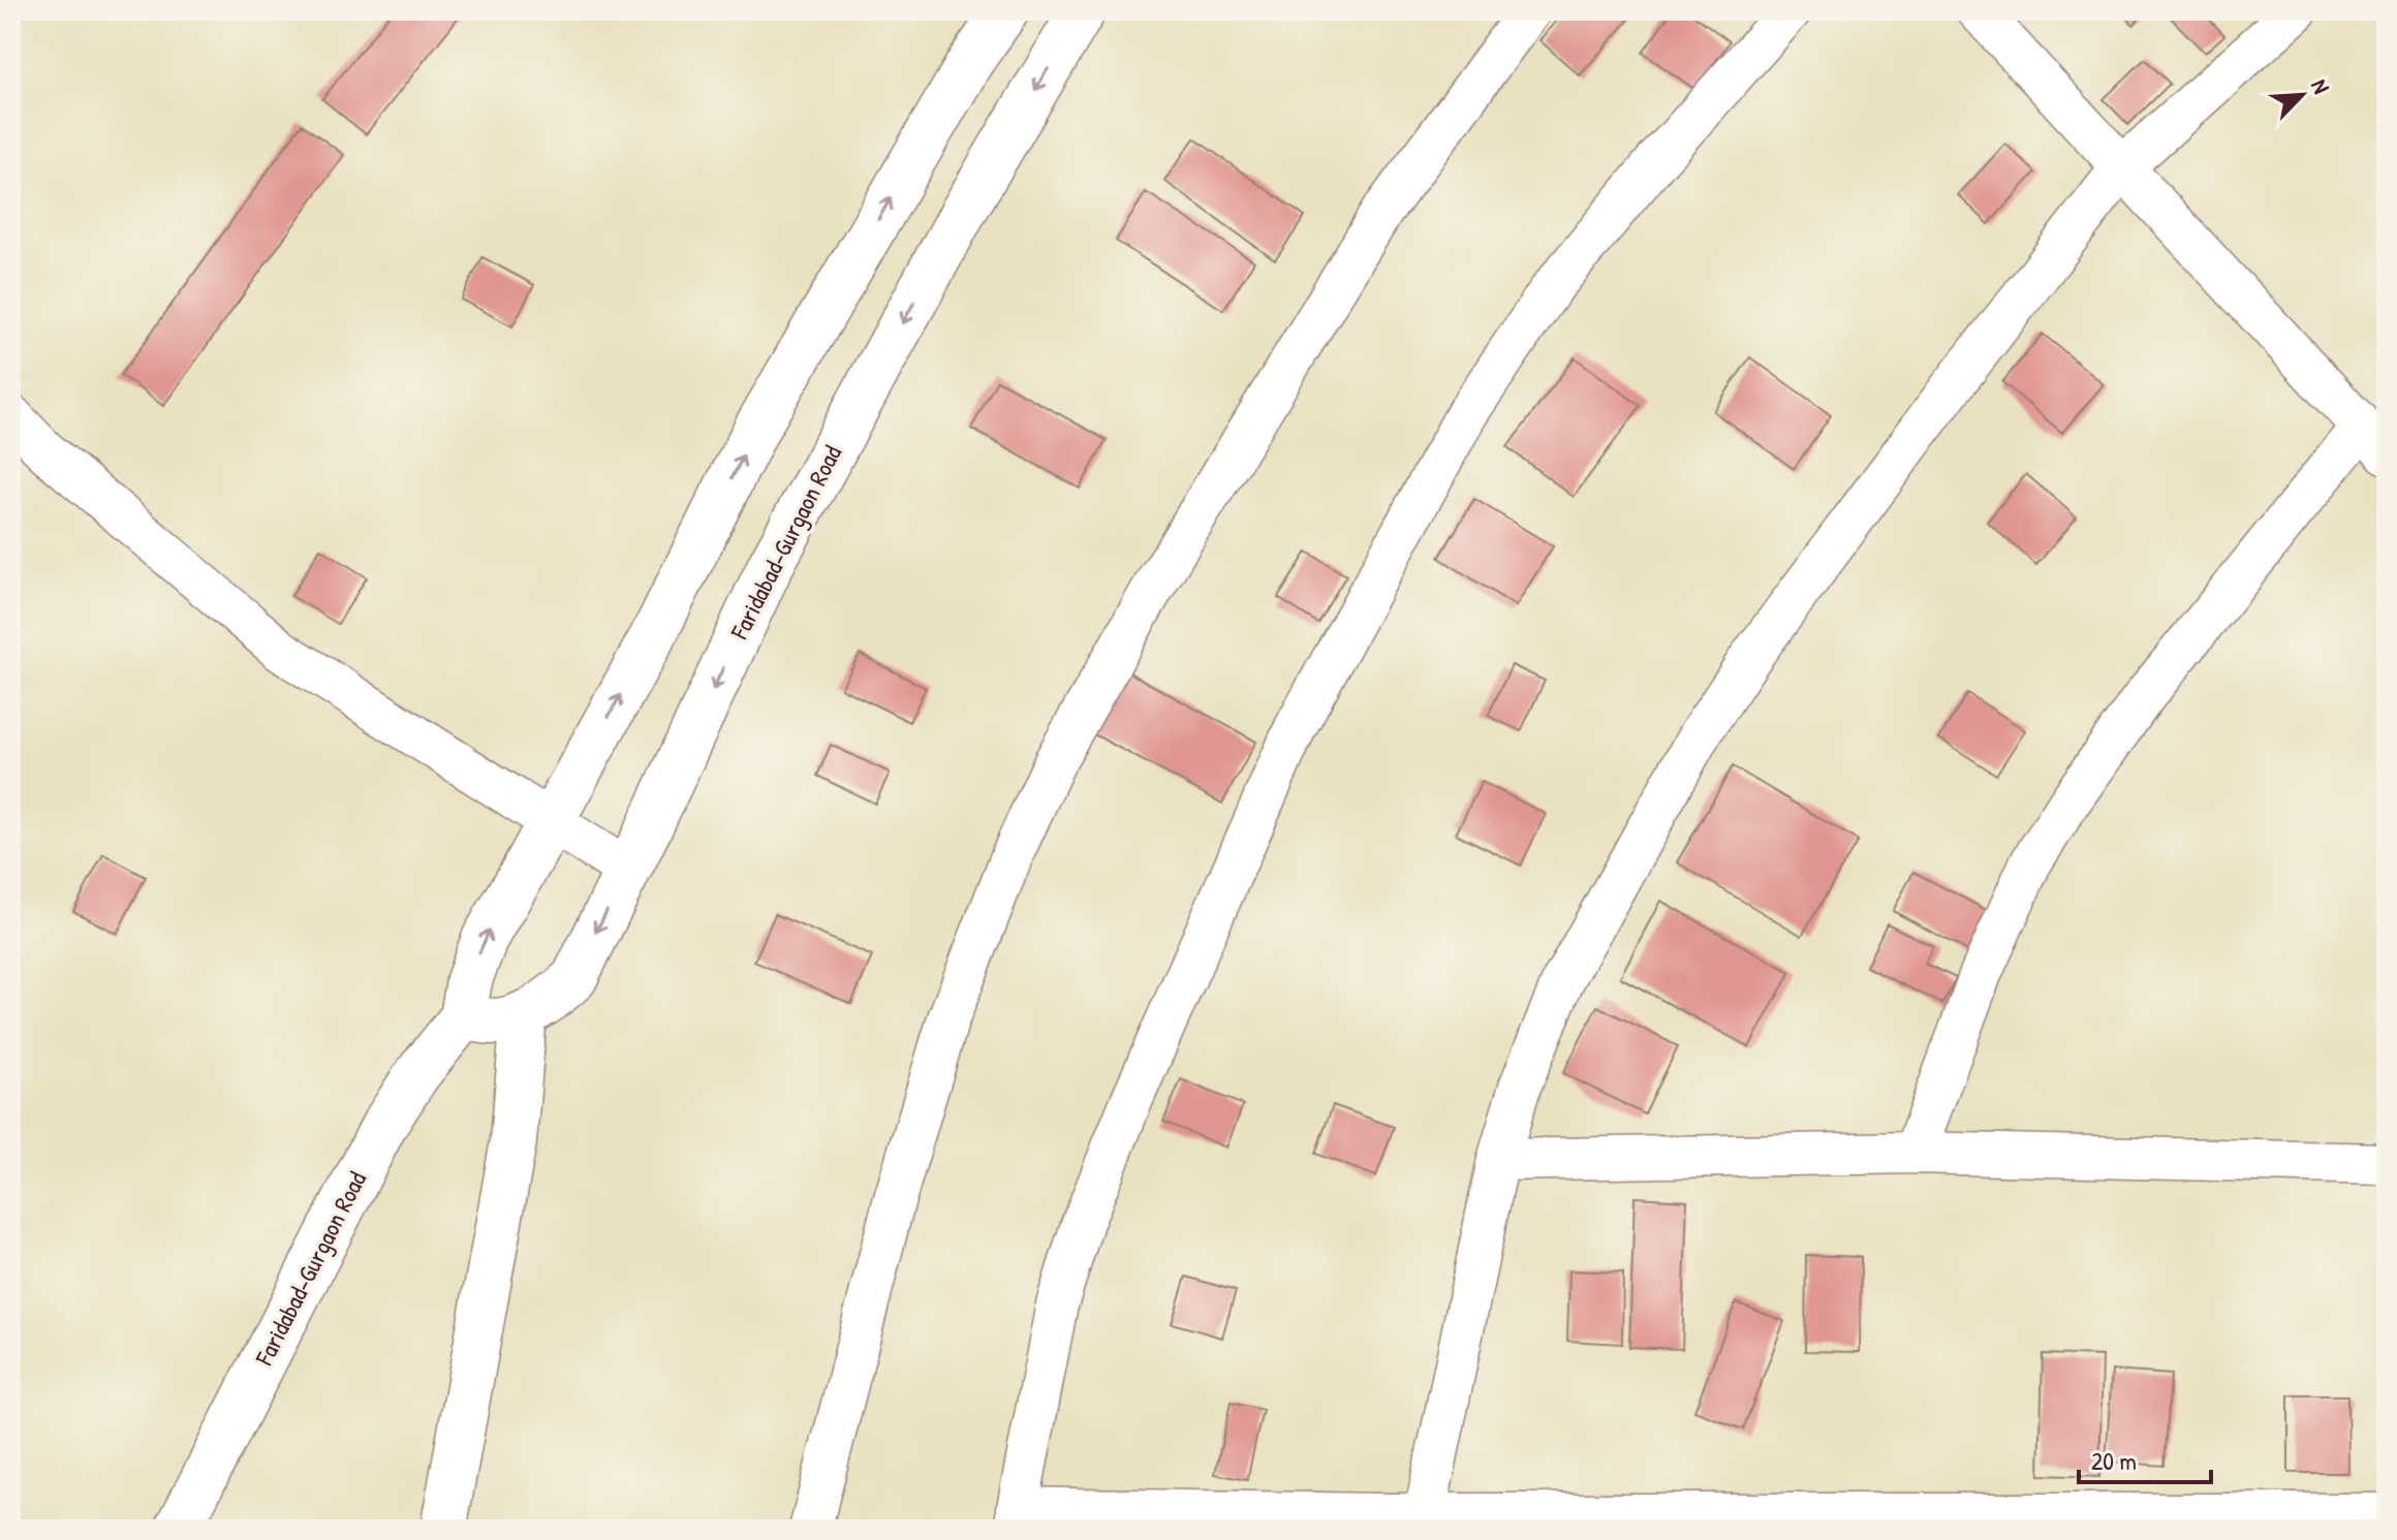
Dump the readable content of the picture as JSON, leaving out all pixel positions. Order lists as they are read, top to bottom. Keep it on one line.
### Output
{"streets":{"main road":["Faridabad-Gurgaon Road"]},"scale_bar":"20 m","north":"top right"}
